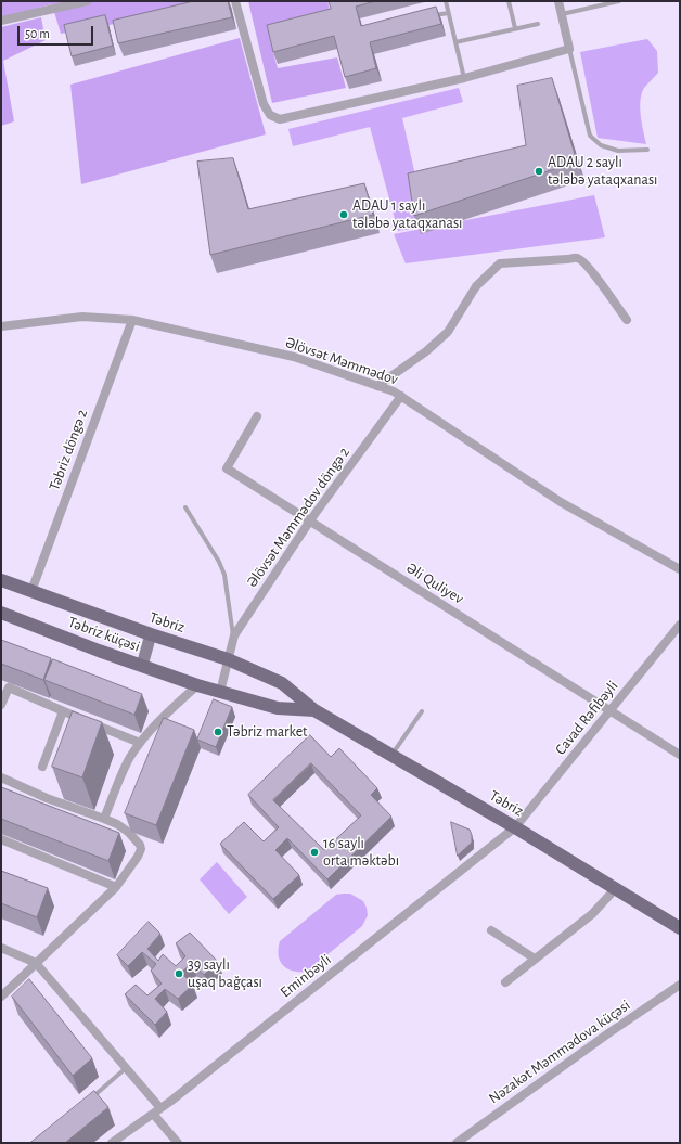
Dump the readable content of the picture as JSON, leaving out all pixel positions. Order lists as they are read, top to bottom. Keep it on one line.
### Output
{"streets":{"main road":["Təbriz","Təbriz küçəsi"],"street":["Əlövsət Məmmədov","Təbriz döngə 2","Əlövsət Məmmədov döngə 2","Əli Quliyev","Cavad Rəfibəyli","Eminbəyli","Nəzakət Məmmədova küçəsi"]},"crossings":[["Əlövsət Məmmədov","Təbriz döngə 2"],["Əlövsət Məmmədov","Əlövsət Məmmədov döngə 2"],["Təbriz döngə 2","Təbriz"],["Əlövsət Məmmədov döngə 2","Əli Quliyev"],["Əlövsət Məmmədov döngə 2","Təbriz"],["Əli Quliyev","Cavad Rəfibəyli"],["Təbriz","Təbriz küçəsi"],["Təbriz","Cavad Rəfibəyli"],["Təbriz","Eminbəyli"],["Cavad Rəfibəyli","Eminbəyli"]],"places":["ADAU 2 saylı tələbə yataqxanası","ADAU 1 saylı tələbə yataqxanası","Təbriz market","16 saylı orta məktəbı","39 saylı uşaq bağçası"],"scale_bar":"50 m"}
